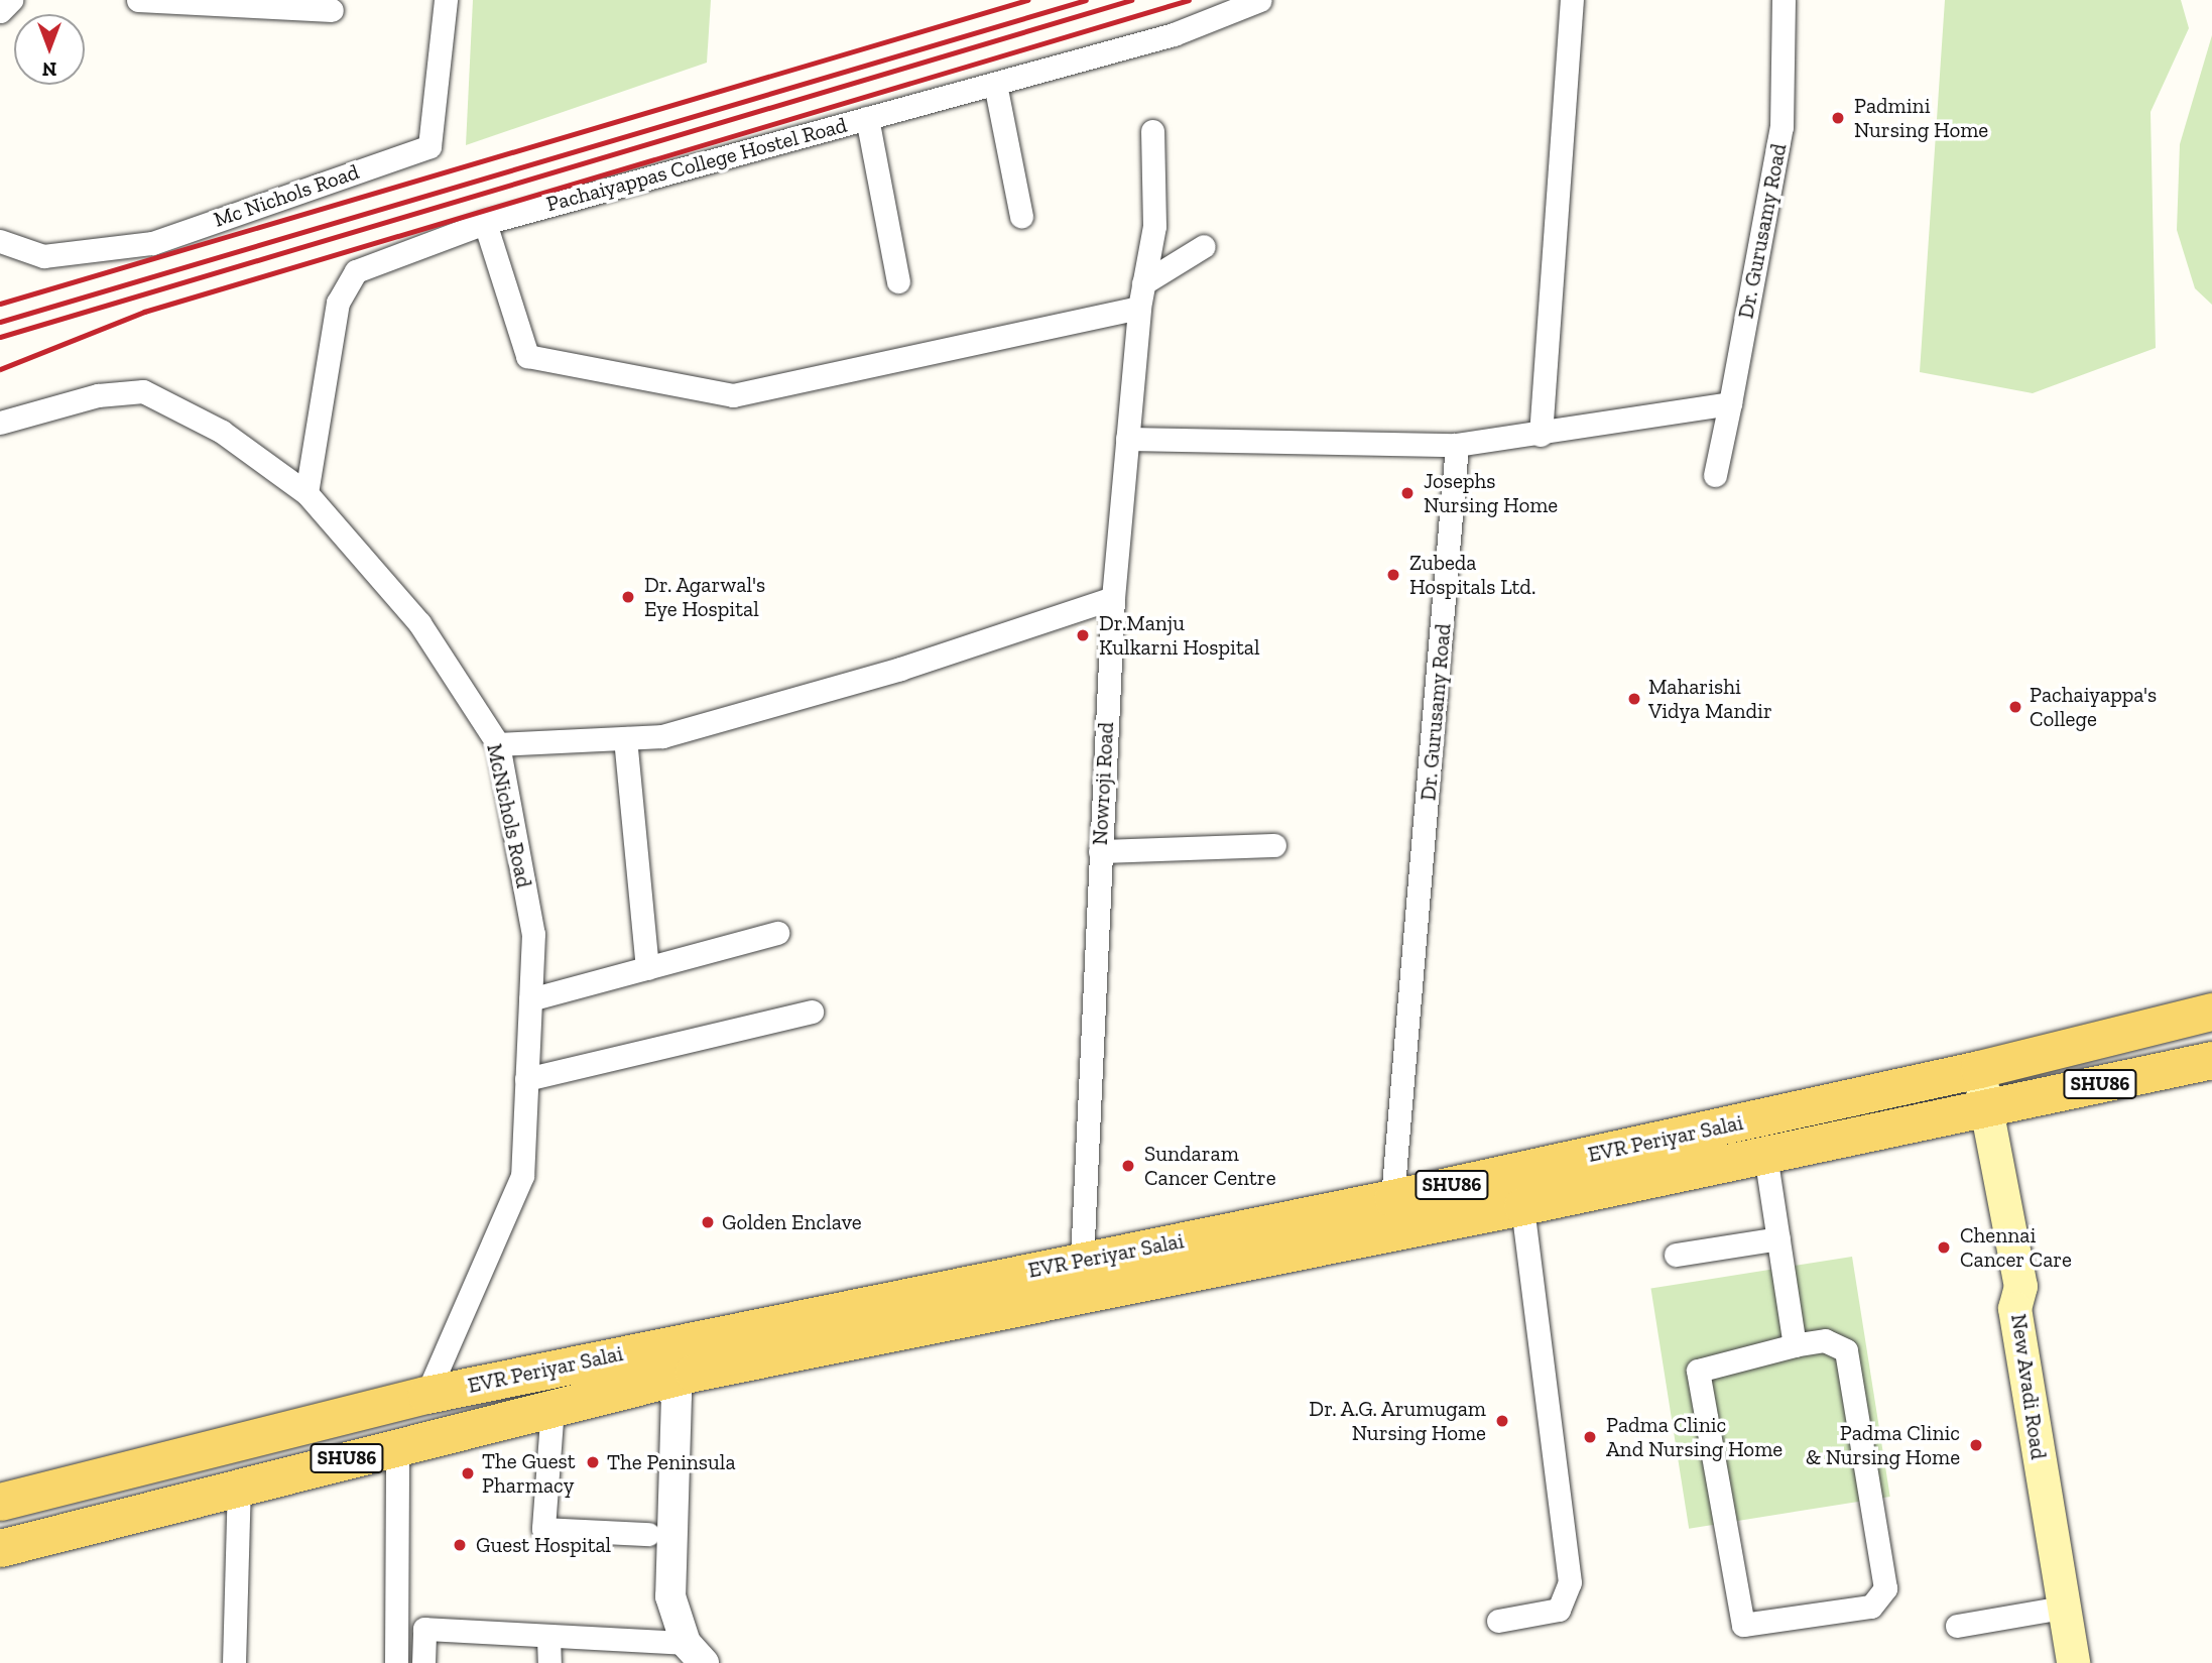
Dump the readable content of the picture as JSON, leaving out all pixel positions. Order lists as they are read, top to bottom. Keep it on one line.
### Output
{"streets":{"main road":["SHU86","EVR Periyar Salai","New Avadi Road"],"street":["Pachaiyappas College Hostel Road","Mc Nichols Road","Dr. Gurusamy Road","Nowroji Road","McNichols Road"]},"crossings":[["Pachaiyappas College Hostel Road","McNichols Road"],["Dr. Gurusamy Road","EVR Periyar Salai"],["Nowroji Road","EVR Periyar Salai"],["McNichols Road","EVR Periyar Salai"],["EVR Periyar Salai","New Avadi Road"]],"places":["Padmini Nursing Home","Josephs Nursing Home","Zubeda Hospitals Ltd.","Dr. Agarwal's Eye Hospital","Dr.Manju Kulkarni Hospital","Maharishi Vidya Mandir","Pachaiyappa's College","Sundaram Cancer Centre","Golden Enclave","Chennai Cancer Care","Dr. A.G. Arumugam Nursing Home","Padma Clinic And Nursing Home","Padma Clinic & Nursing Home","The Peninsula","The Guest Pharmacy","Guest Hospital"],"north":"bottom"}
